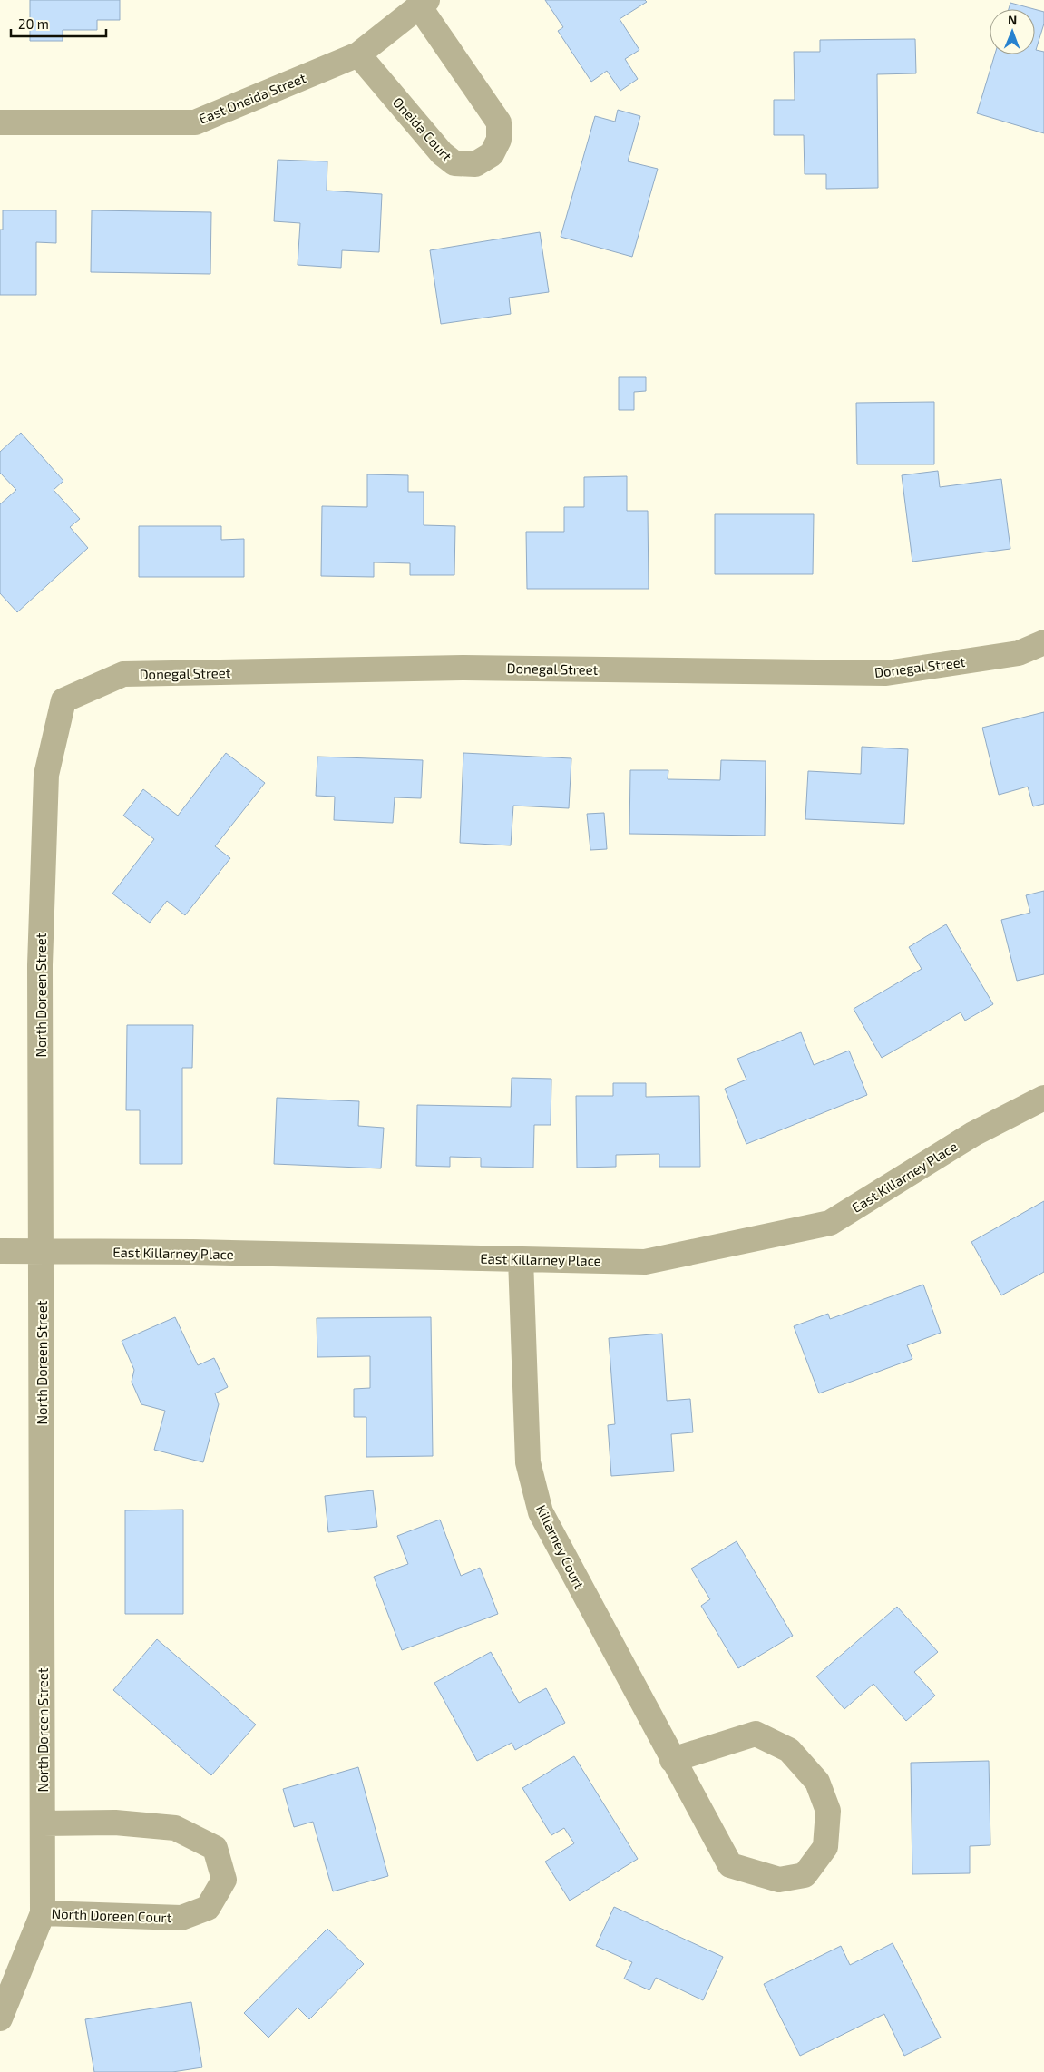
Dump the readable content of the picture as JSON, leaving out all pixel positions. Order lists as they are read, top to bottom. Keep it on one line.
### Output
{"streets":{"street":["East Oneida Street","Oneida Court","Donegal Street","North Doreen Street","East Killarney Place","Killarney Court","North Doreen Court"]},"crossings":[["East Oneida Street","Oneida Court"],["Donegal Street","North Doreen Street"],["North Doreen Street","East Killarney Place"],["North Doreen Street","North Doreen Court"],["East Killarney Place","Killarney Court"]],"scale_bar":"20 m","north":"top"}
